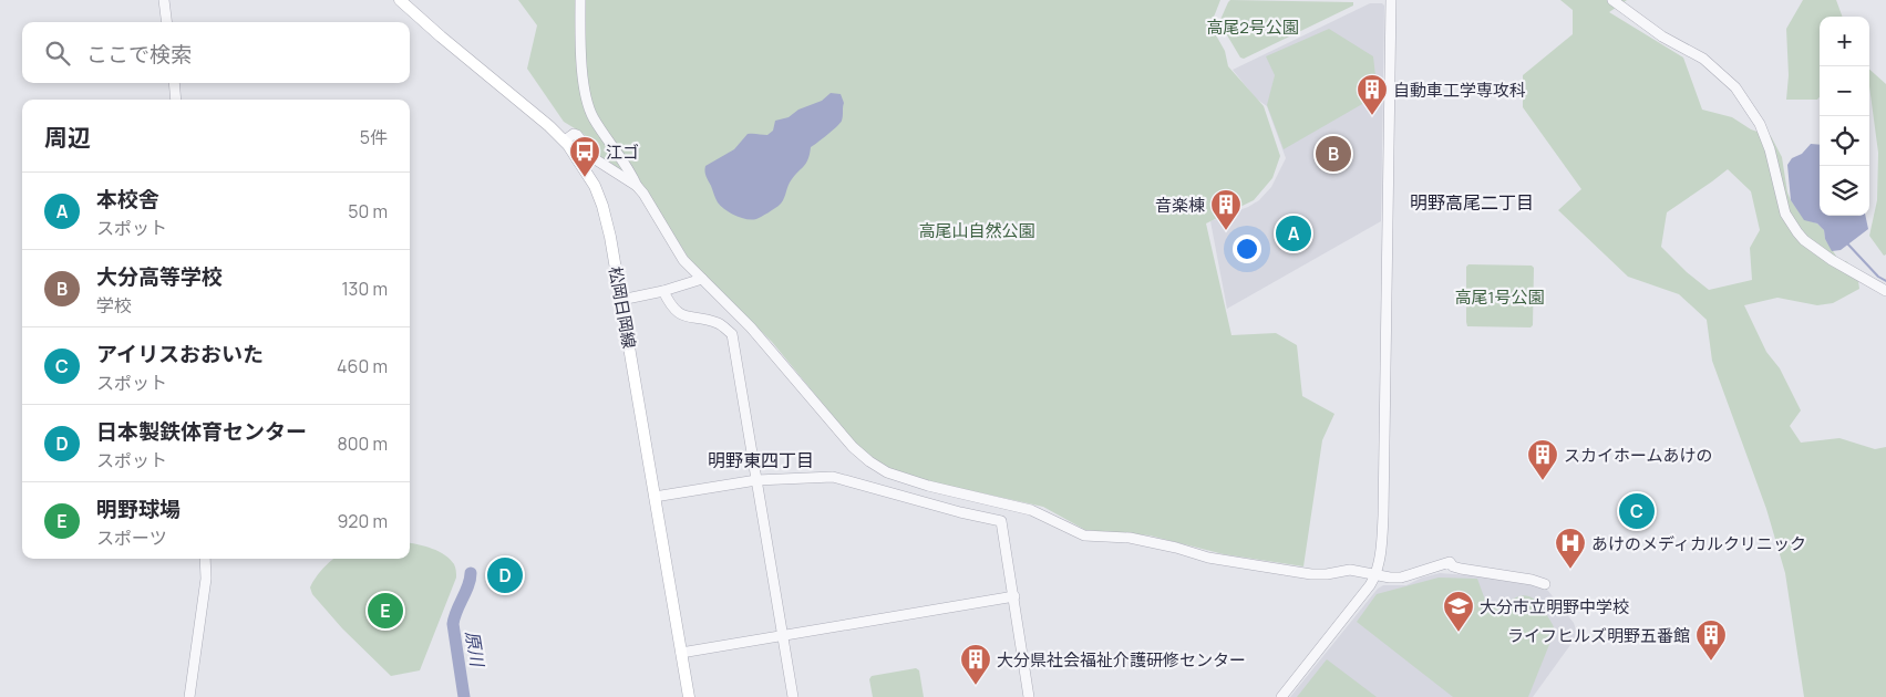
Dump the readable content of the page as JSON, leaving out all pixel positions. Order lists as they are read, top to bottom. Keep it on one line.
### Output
{"streets":{"main road":["松岡日岡線"]},"districts":["明野高尾二丁目","明野東四丁目"],"water":["原川"],"parks":["高尾2号公園","高尾山自然公園","高尾1号公園"],"places":{"building":["自動車工学専攻科","音楽棟","スカイホームあけの","ライフヒルズ明野五番館","大分県社会福祉介護研修センター"],"bus stop":["江ゴ"],"hospital":["あけのメディカルクリニック"],"school or university":["大分市立明野中学校"]},"page":{"map_buttons":["+","−"],"search":"ここで検索","heading":["周辺","5件"],"pins":["B","A","C","D","E"],"list":[{"mark":"A","name":"本校舎","note":"スポット","value":"50 m"},{"mark":"B","name":"大分高等学校","note":"学校","value":"130 m"},{"mark":"C","name":"アイリスおおいた","note":"スポット","value":"460 m"},{"mark":"D","name":"日本製鉄体育センター","note":"スポット","value":"800 m"},{"mark":"E","name":"明野球場","note":"スポーツ","value":"920 m"}]}}
